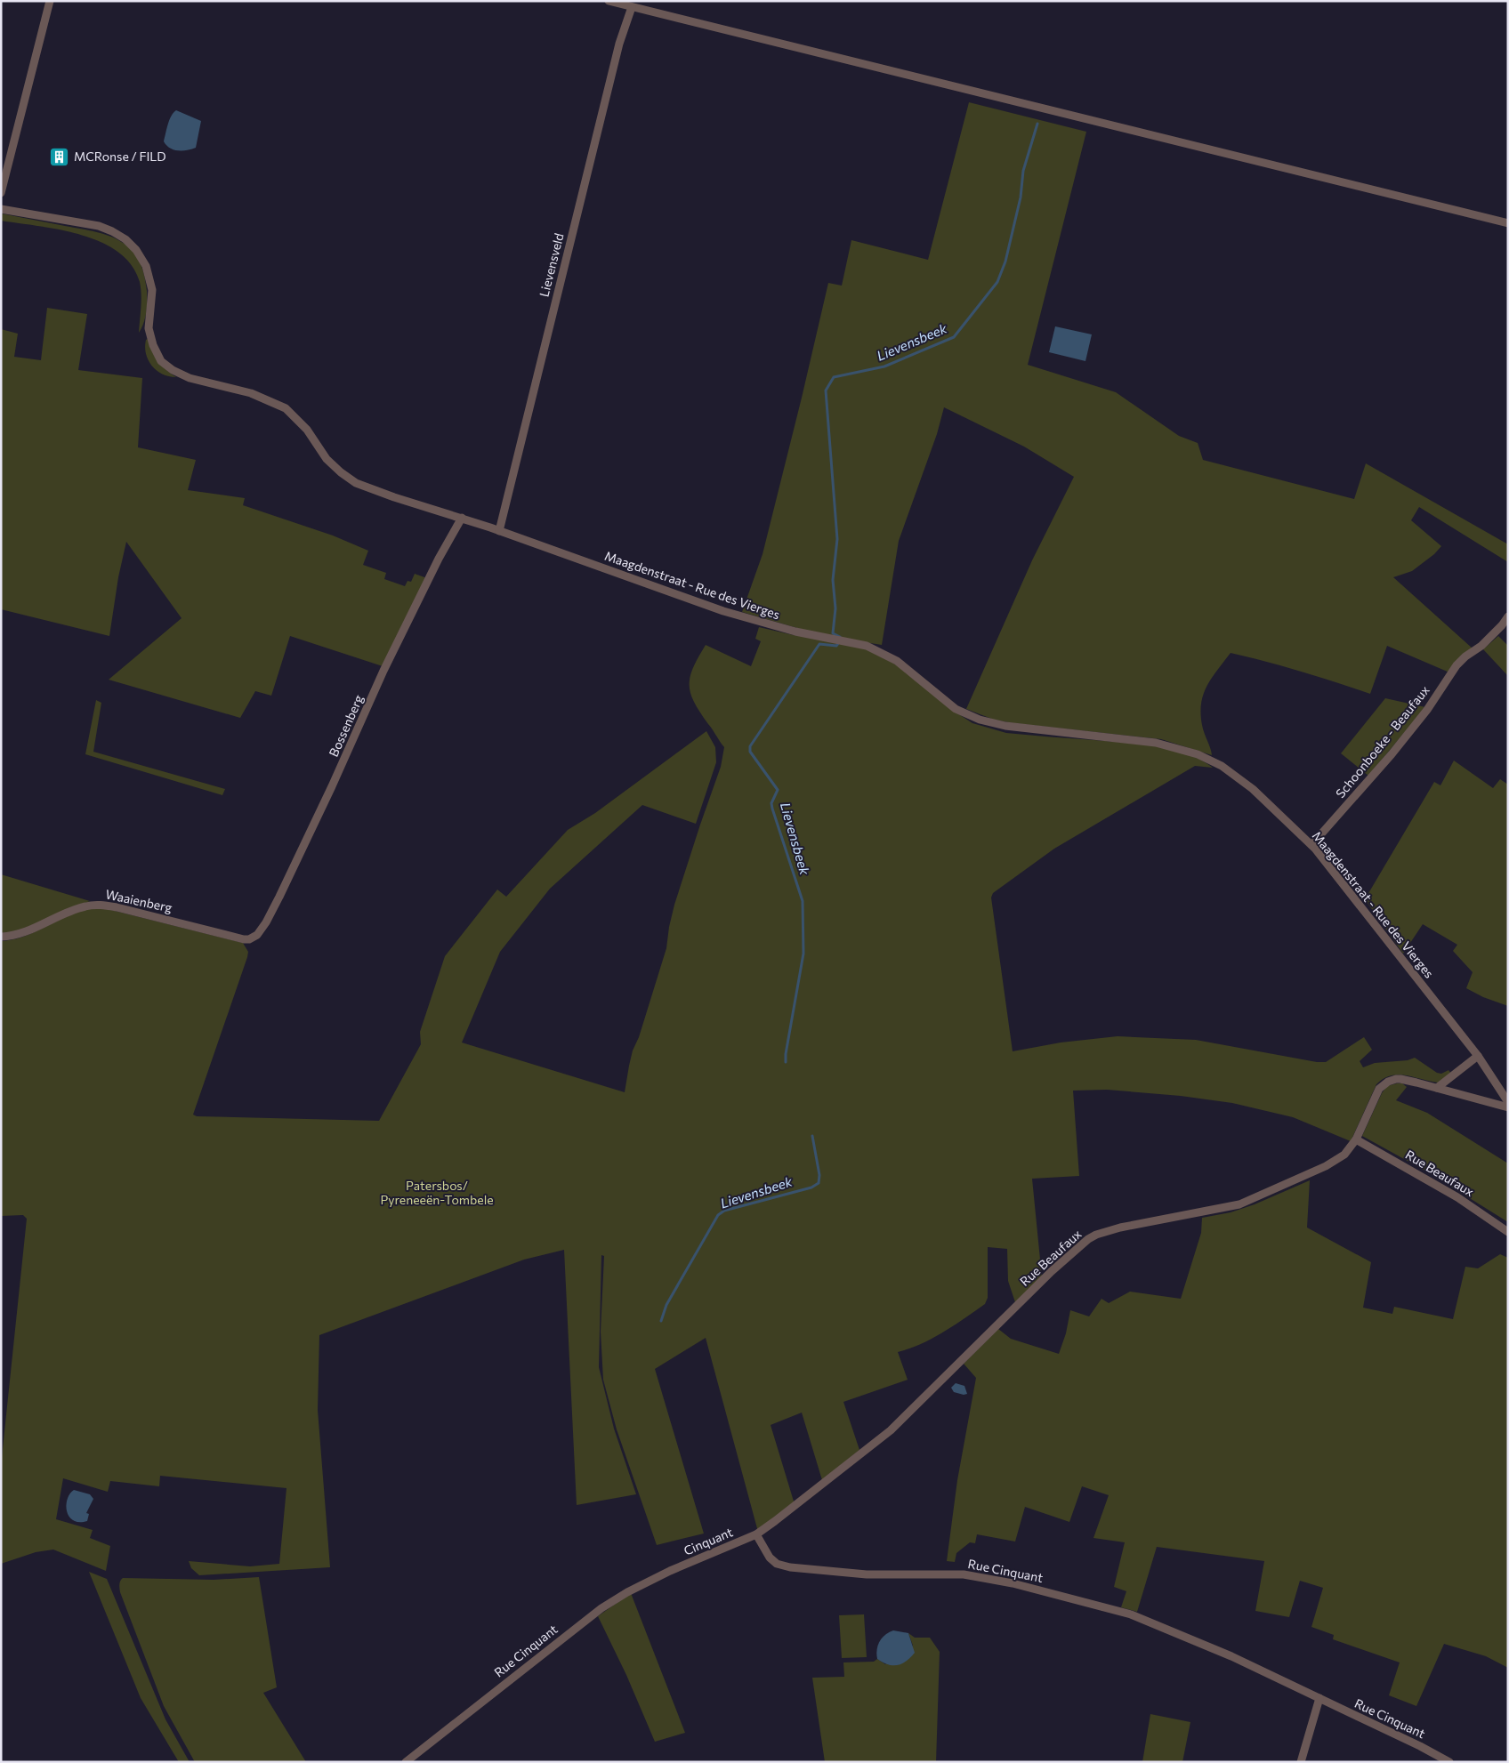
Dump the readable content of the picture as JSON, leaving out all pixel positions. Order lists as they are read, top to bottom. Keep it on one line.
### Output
{"streets":{"street":["Lievensveld","Maagdenstraat - Rue des Vierges","Bossenberg","Schoonboeke - Beaufaux","Waaienberg","Rue Beaufaux","Cinquant","Rue Cinquant"]},"crossings":[["Lievensveld","Maagdenstraat - Rue des Vierges"],["Maagdenstraat - Rue des Vierges","Bossenberg"],["Maagdenstraat - Rue des Vierges","Schoonboeke - Beaufaux"],["Bossenberg","Waaienberg"],["Rue Beaufaux","Cinquant"],["Rue Beaufaux","Rue Cinquant"],["Cinquant","Rue Cinquant"]],"water":["Lievensbeek"],"parks":["Patersbos/ Pyreneeën-Tombele"],"places":{"building":["MCRonse / FILD"]}}
